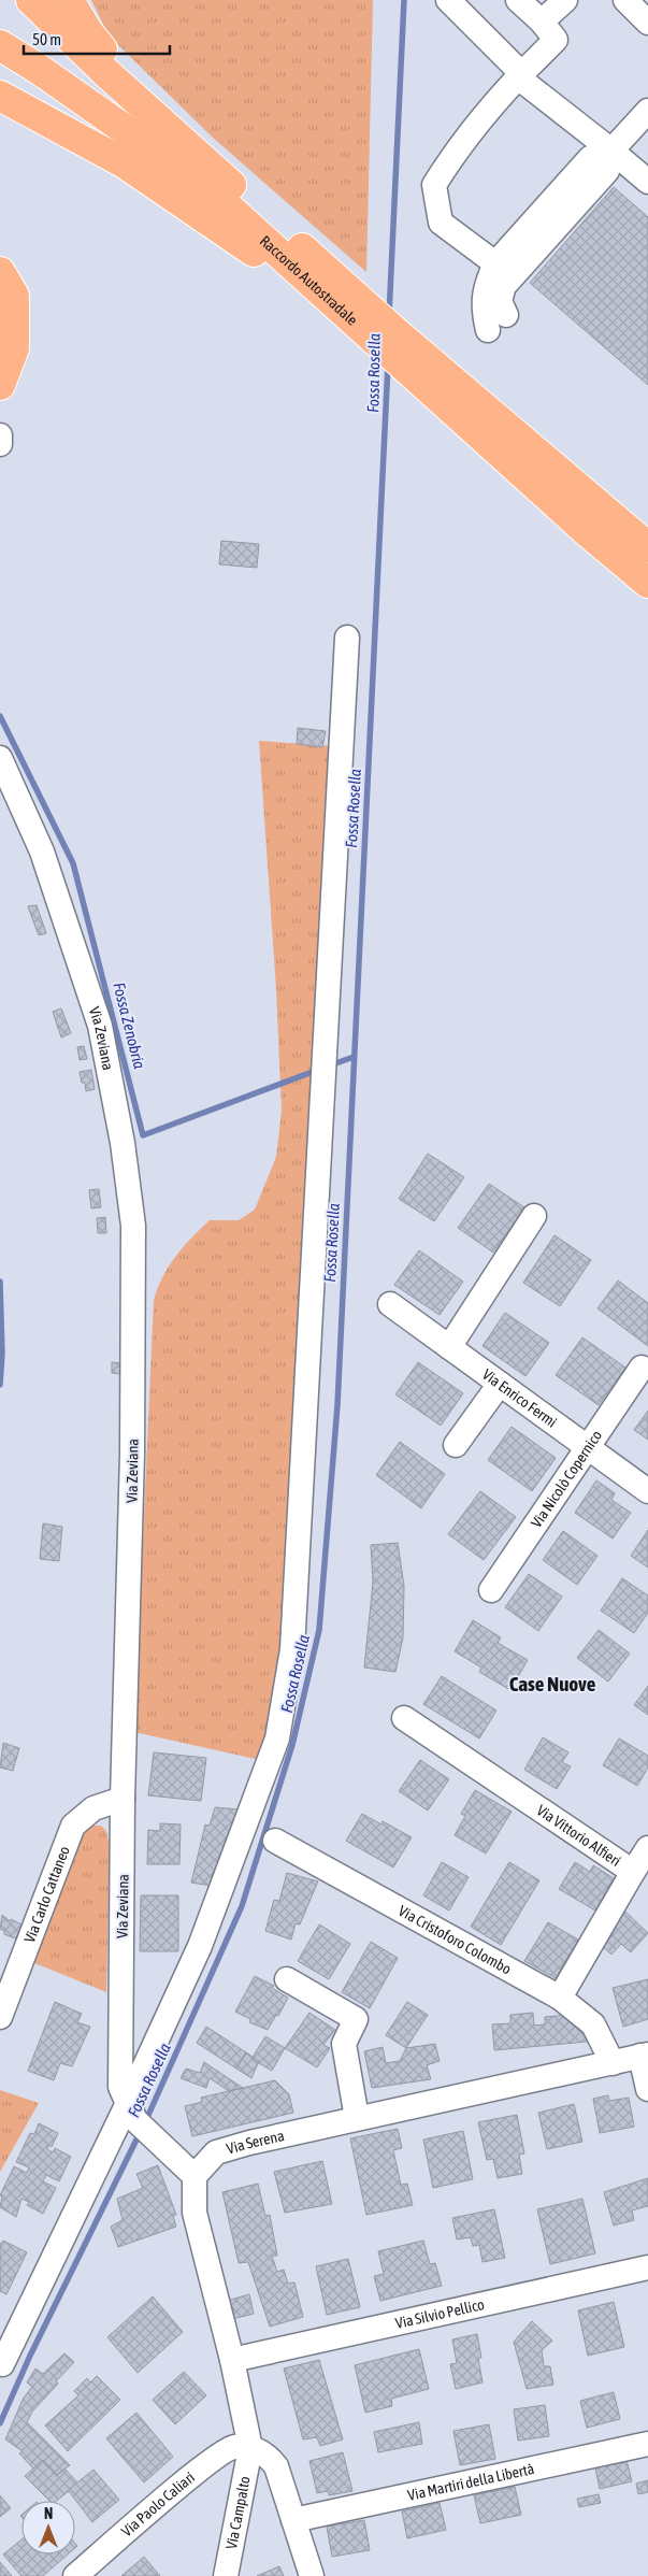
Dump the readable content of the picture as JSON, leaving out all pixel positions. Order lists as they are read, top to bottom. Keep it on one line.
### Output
{"streets":{"highway":["Raccordo Autostradale"],"street":["Via Zeviana","Via Enrico Fermi","Via Nicolò Copernico","Via Vittorio Alfieri","Via Carlo Cattaneo","Via Cristoforo Colombo","Via Serena","Via Silvio Pellico","Via Martiri della Libertà","Via Paolo Caliari","Via Campalto"]},"crossings":[["Via Zeviana","Via Carlo Cattaneo"],["Via Enrico Fermi","Via Nicolò Copernico"],["Via Vittorio Alfieri","Via Cristoforo Colombo"],["Via Cristoforo Colombo","Via Serena"],["Via Paolo Caliari","Via Campalto"]],"districts":["Case Nuove"],"water":["Fossa Rosella","Fossa Zenobria"],"scale_bar":"50 m","north":"top"}
